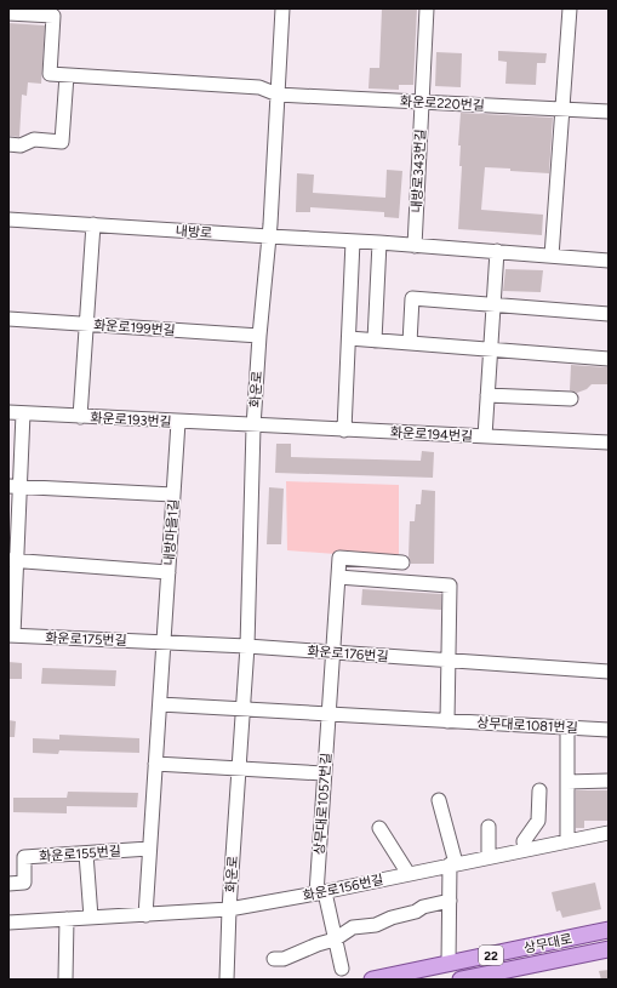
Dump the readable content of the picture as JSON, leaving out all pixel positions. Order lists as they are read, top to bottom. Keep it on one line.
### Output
{"streets":{"main road":["상무대로","22"],"street":["화운로220번길","내방로343번길","내방로","화운로199번길","화운로","화운로193번길","화운로194번길","내방마을1길","화운로175번길","화운로176번길","상무대로1081번길","상무대로1057번길","화운로155번길","화운로156번길"]},"crossings":[["화운로220번길","내방로343번길"],["화운로220번길","화운로"],["내방로343번길","내방로"],["내방로","화운로"],["화운로199번길","화운로"],["화운로","화운로193번길"],["화운로","화운로194번길"],["화운로","화운로175번길"],["화운로","화운로176번길"],["화운로","화운로156번길"],["화운로193번길","화운로194번길"],["화운로193번길","내방마을1길"],["내방마을1길","화운로175번길"],["화운로175번길","화운로176번길"],["화운로176번길","상무대로1057번길"],["상무대로1057번길","화운로156번길"]]}
